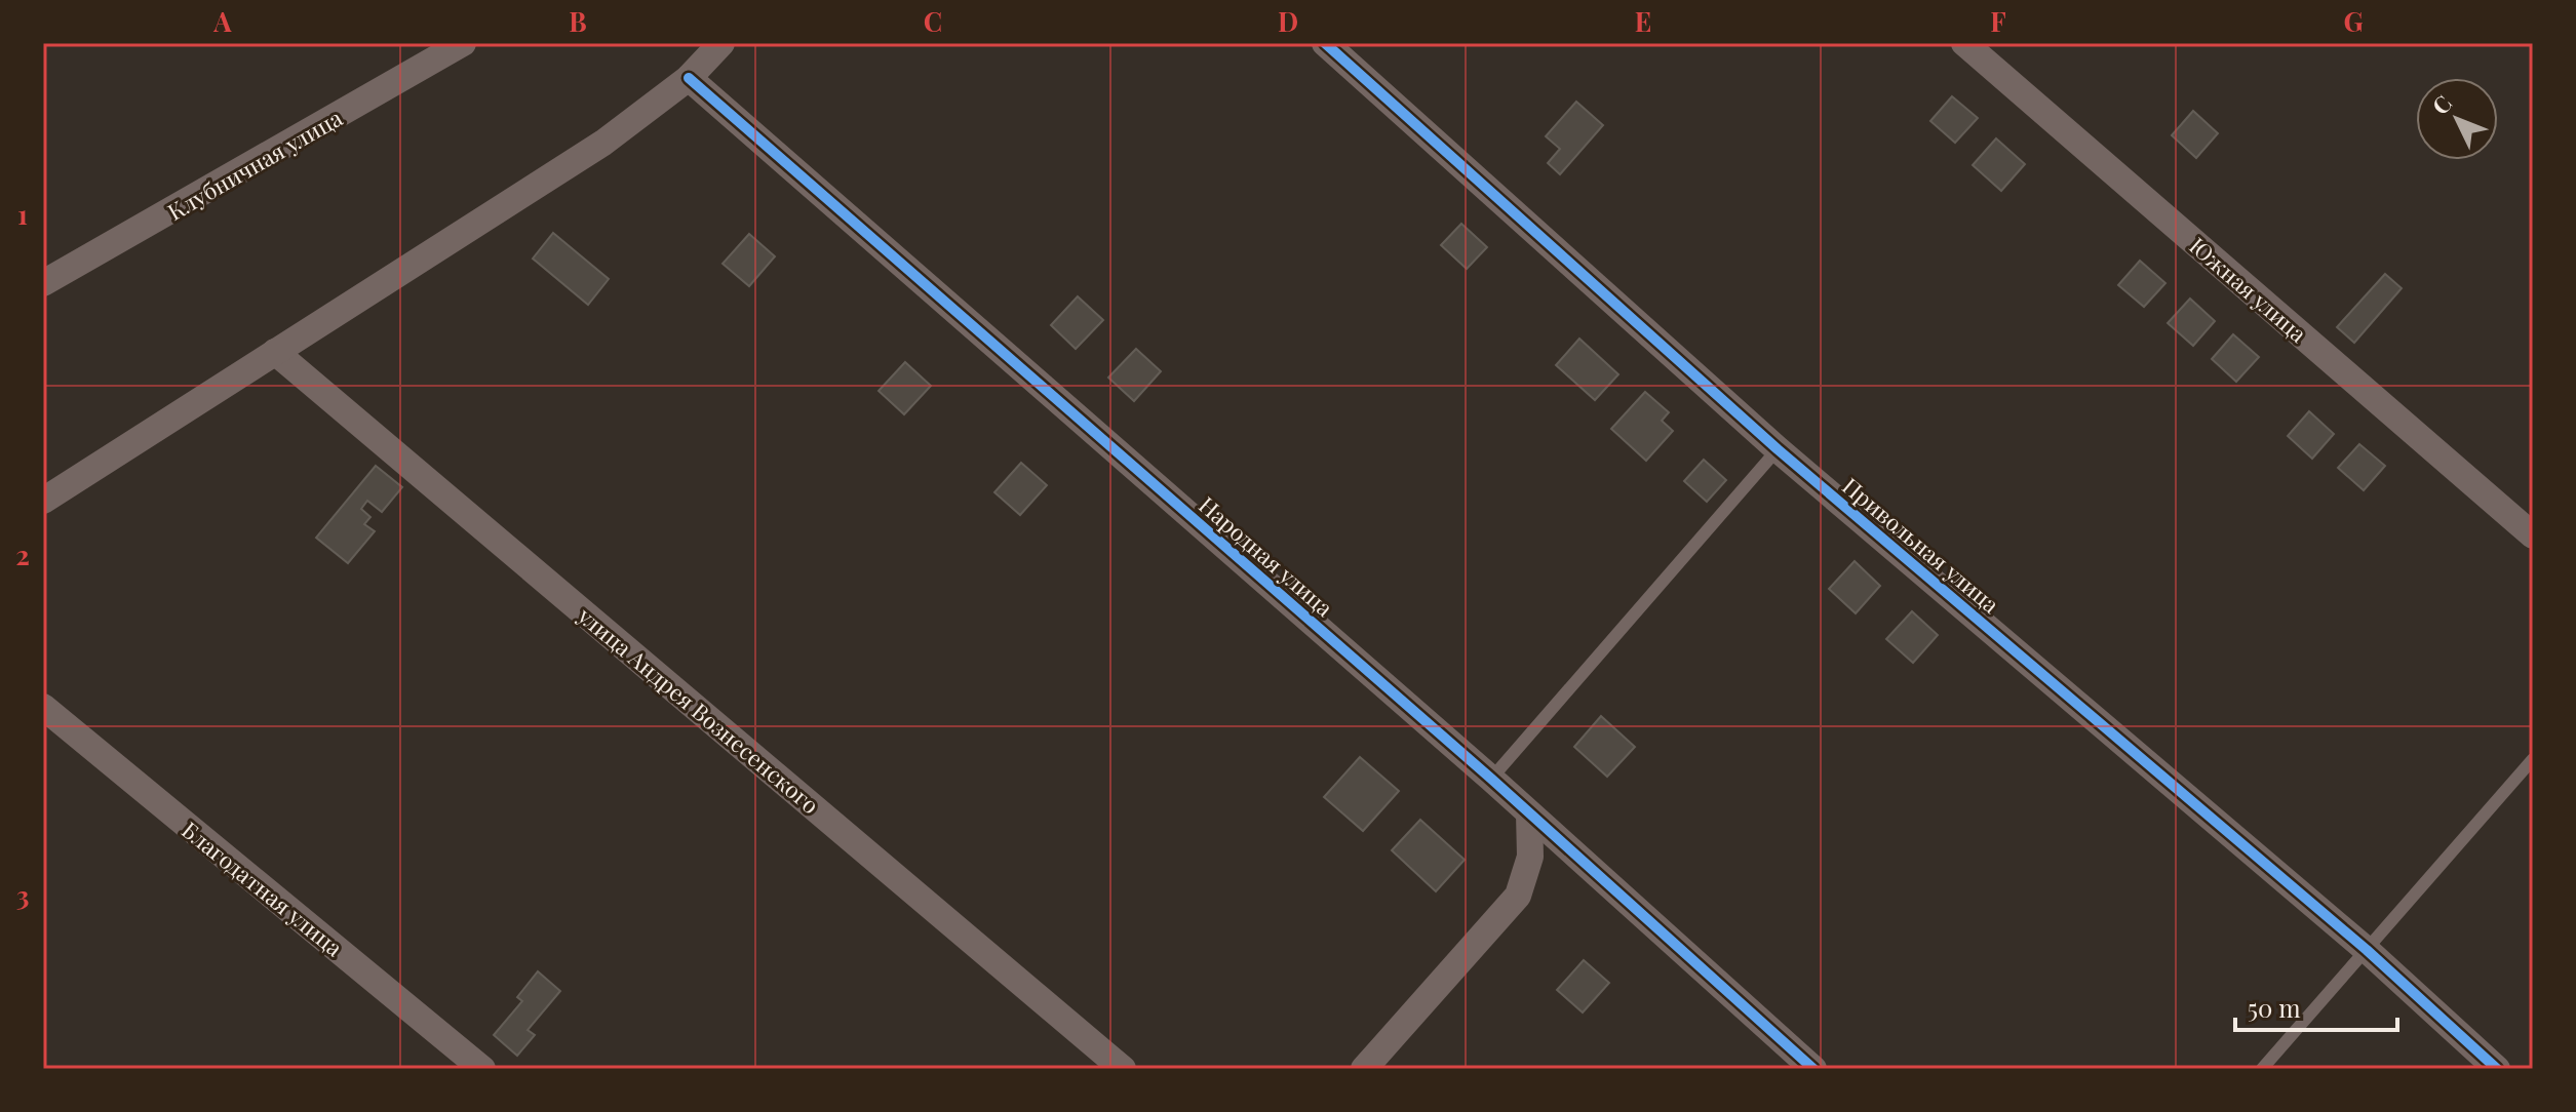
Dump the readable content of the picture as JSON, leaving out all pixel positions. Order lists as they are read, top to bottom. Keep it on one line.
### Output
{"streets":{"street":["Клубничная улица","Южная улица","Привольная улица","Народная улица","улица Андрея Вознесенского","Благодатная улица"]},"scale_bar":"50 m","north":"top left","grid":{"columns":["A","B","C","D","E","F","G"],"rows":["1","2","3"]}}
